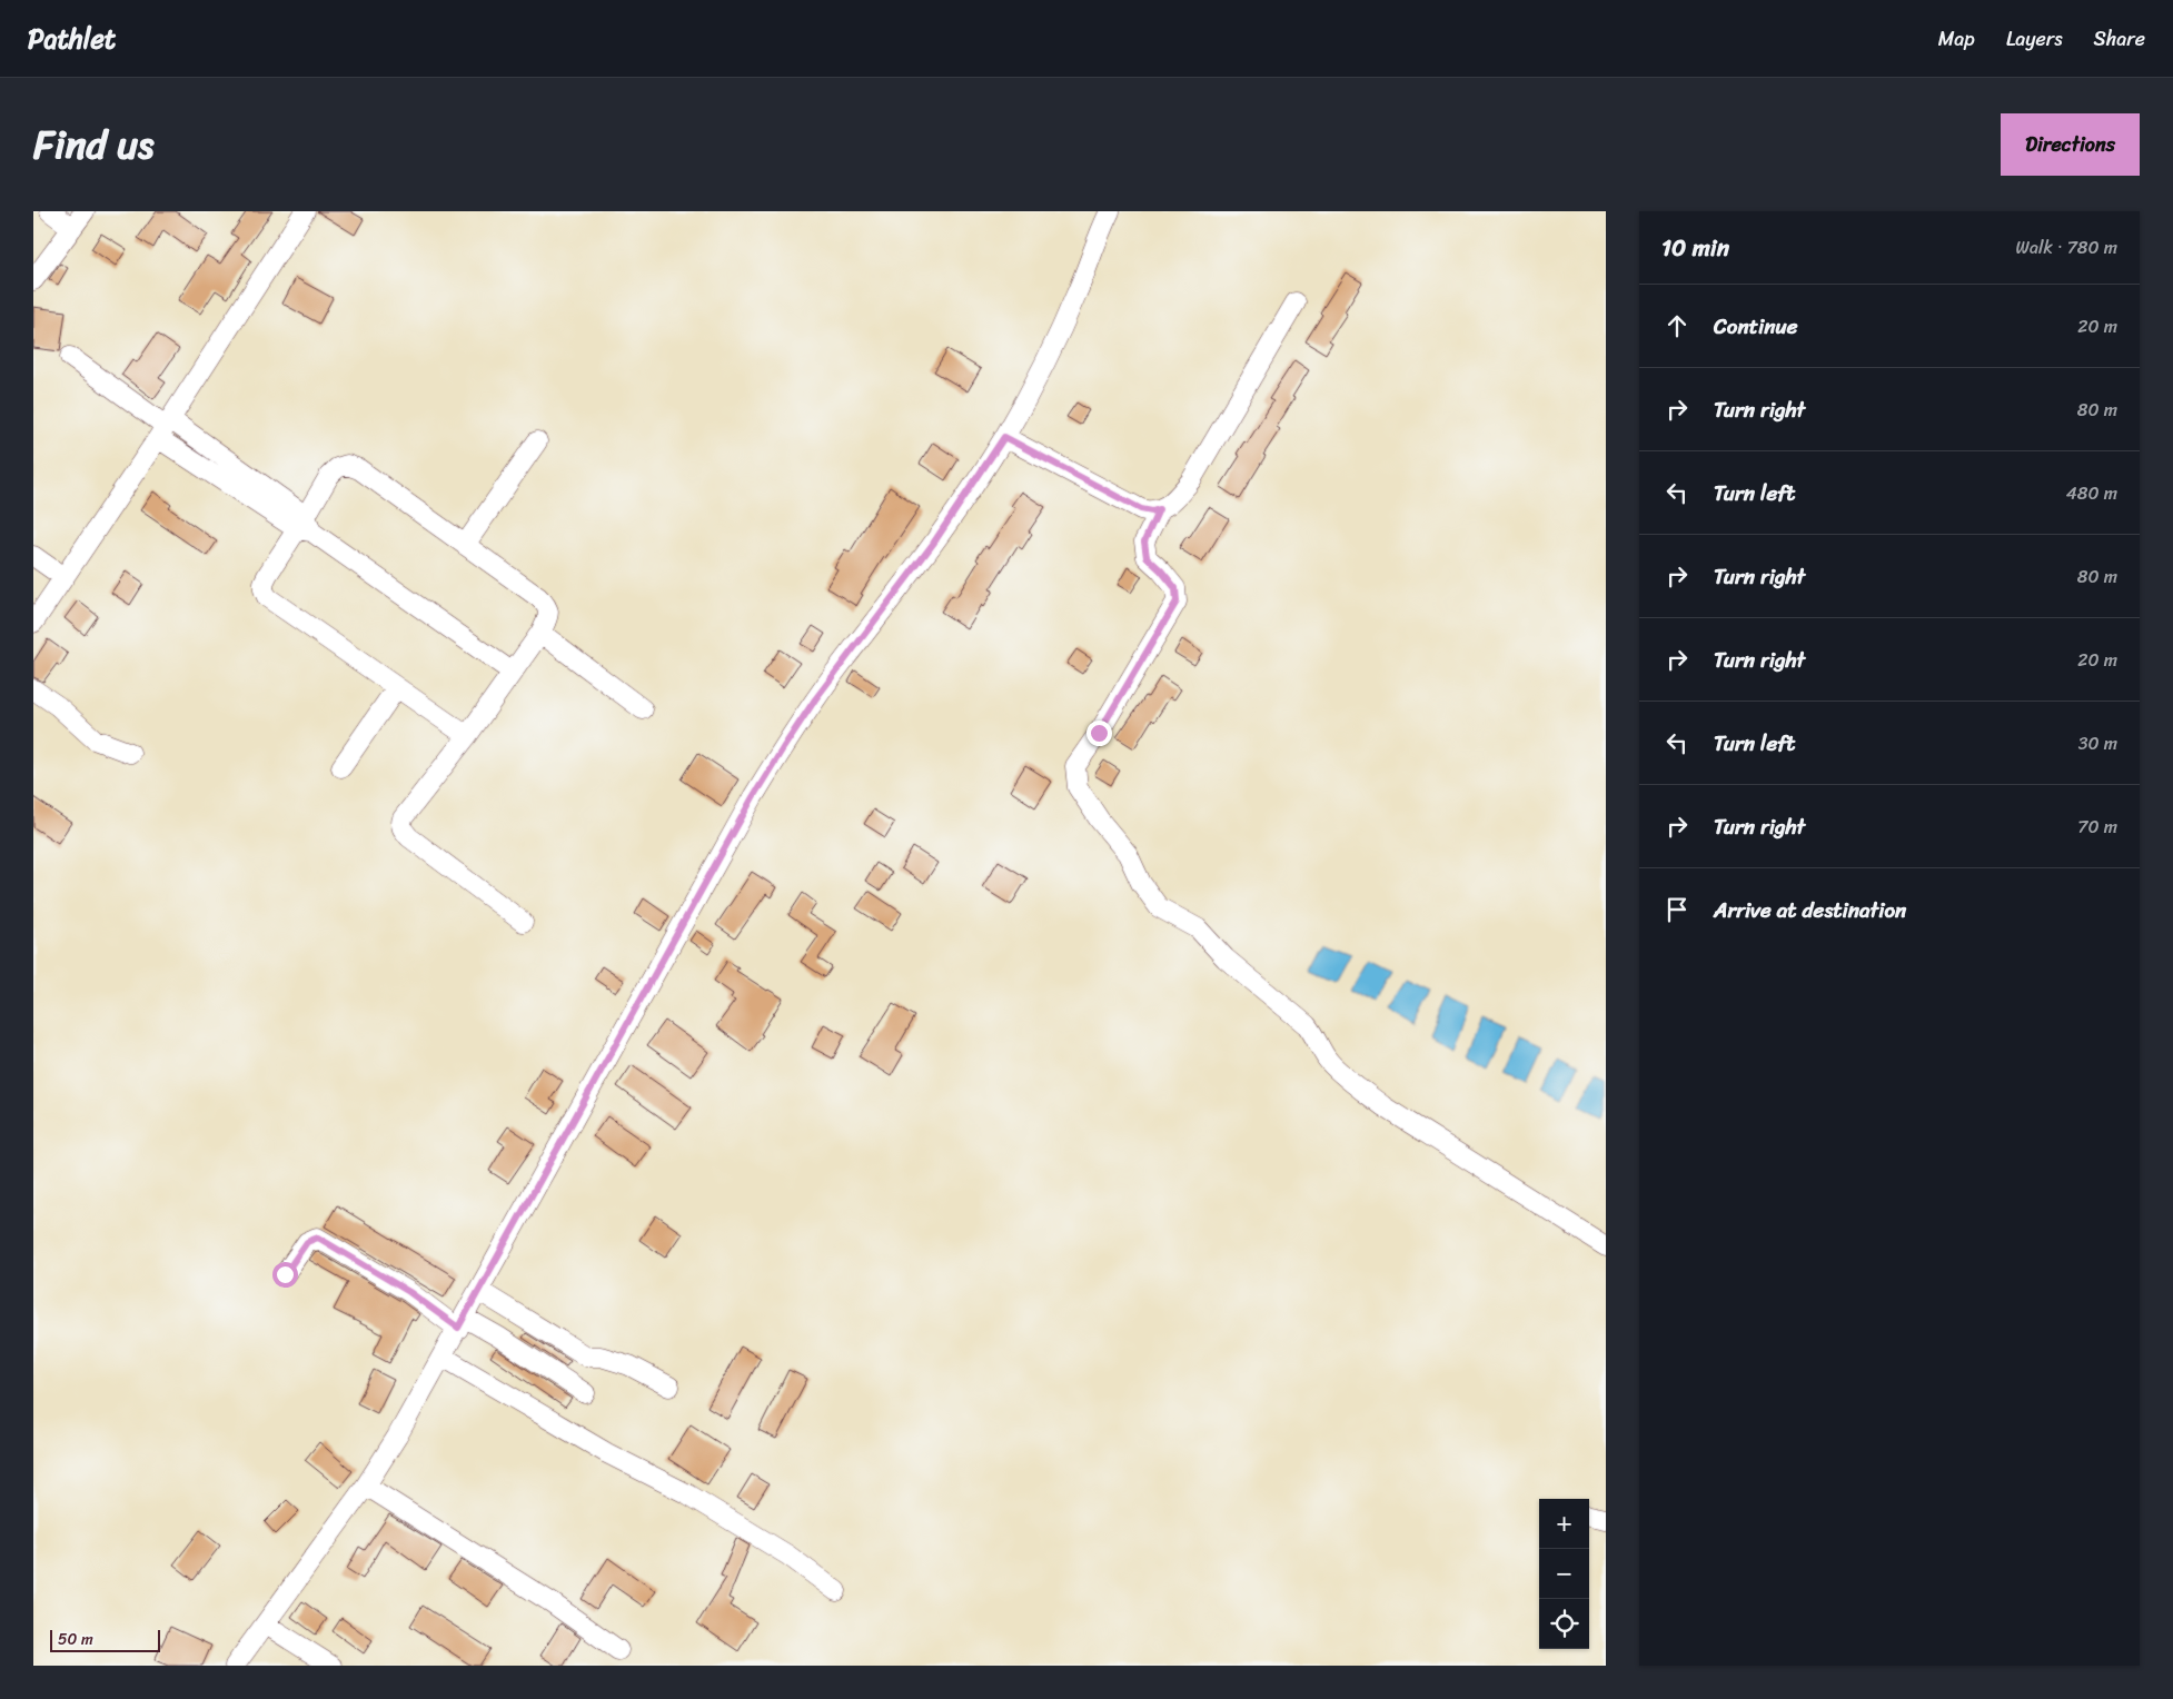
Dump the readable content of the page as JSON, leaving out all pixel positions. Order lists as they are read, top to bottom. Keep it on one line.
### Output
{"scale_bar":"50 m","page":{"header":"Pathlet","nav":["Map","Layers","Share"],"title":"Find us","buttons":"Directions","heading":["10 min","Walk · 780 m"],"list":[["Continue","20 m"],["Turn right","80 m"],["Turn left","480 m"],["Turn right","80 m"],["Turn right","20 m"],["Turn left","30 m"],["Turn right","70 m"],"Arrive at destination"],"map_buttons":["+","−"],"scale":"50 m"}}
